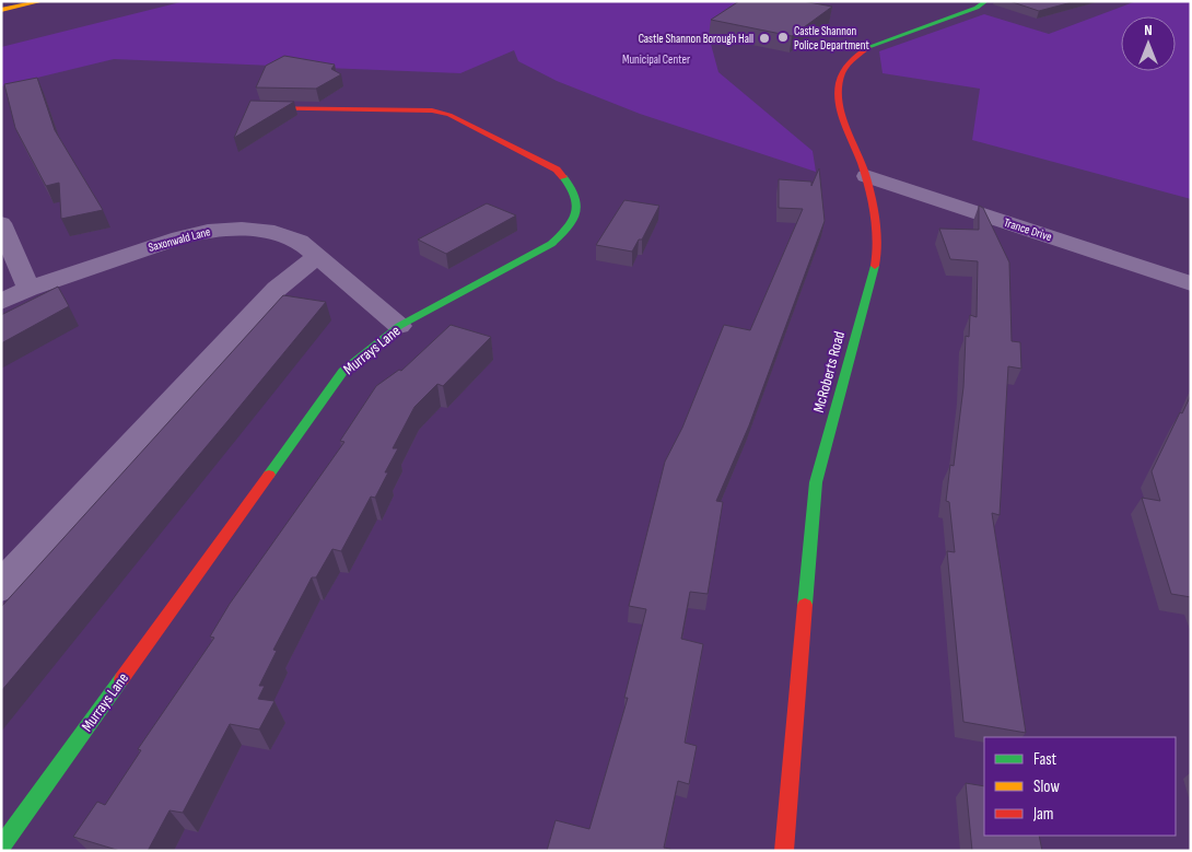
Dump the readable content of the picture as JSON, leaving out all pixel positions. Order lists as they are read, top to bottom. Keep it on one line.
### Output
{"streets":{"street":["Trance Drive","Saxonwald Lane","Murrays Lane","McRoberts Road"]},"crossings":[["Trance Drive","McRoberts Road"],["Saxonwald Lane","Murrays Lane"]],"parks":["Municipal Center"],"places":["Castle Shannon Police Department","Castle Shannon Borough Hall"],"legend":["Fast","Slow","Jam"],"north":"top"}
